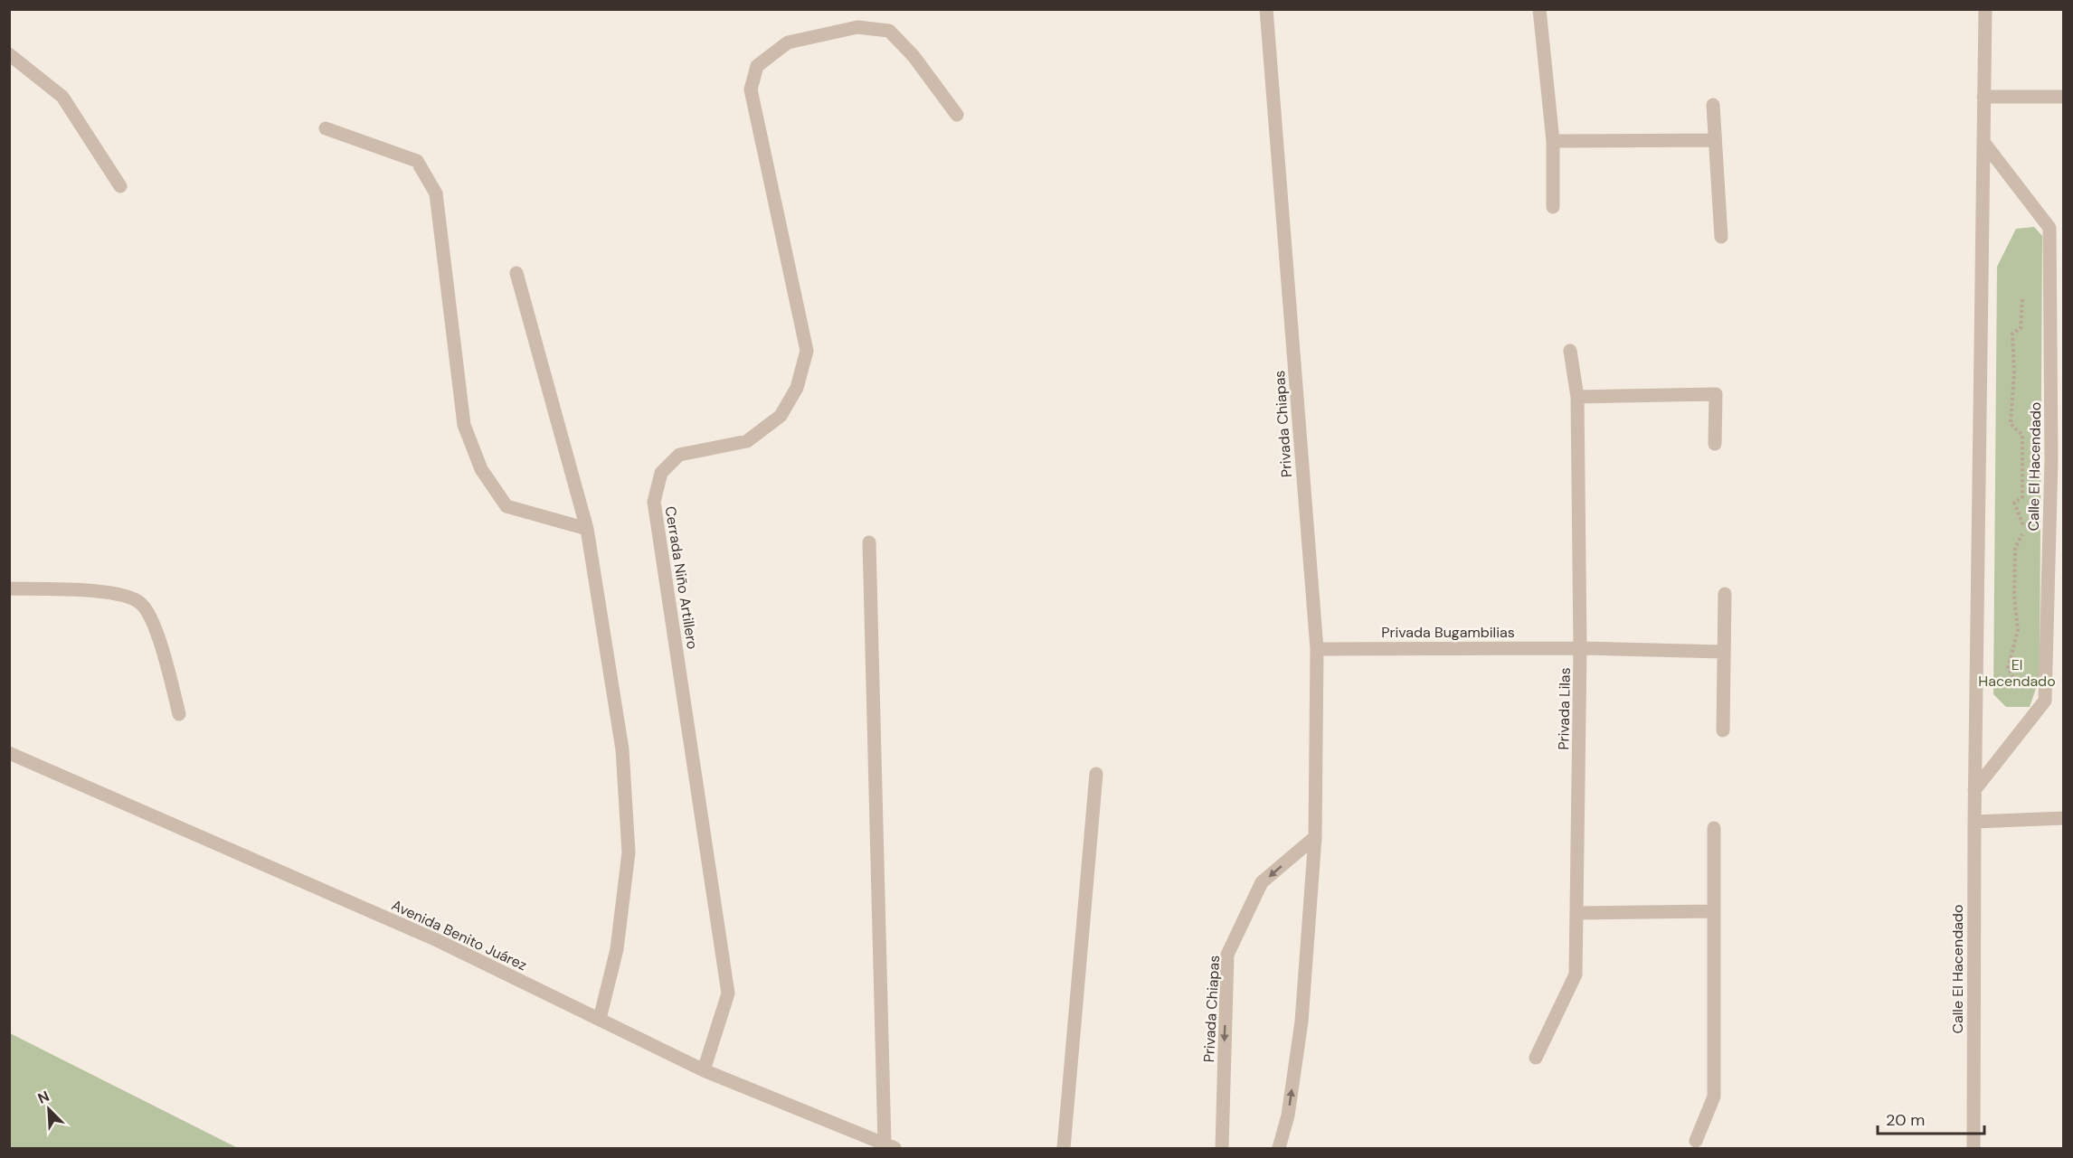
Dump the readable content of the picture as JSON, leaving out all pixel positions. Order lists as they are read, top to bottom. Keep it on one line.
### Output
{"streets":{"street":["Privada Chiapas","Calle El Hacendado","Cerrada Niño Artillero","Privada Bugambilias","Privada Lilas","Avenida Benito Juárez"]},"crossings":[["Privada Chiapas","Privada Bugambilias"],["Cerrada Niño Artillero","Avenida Benito Juárez"],["Privada Bugambilias","Privada Lilas"]],"parks":["El Hacendado"],"scale_bar":"20 m","north":"top left"}
